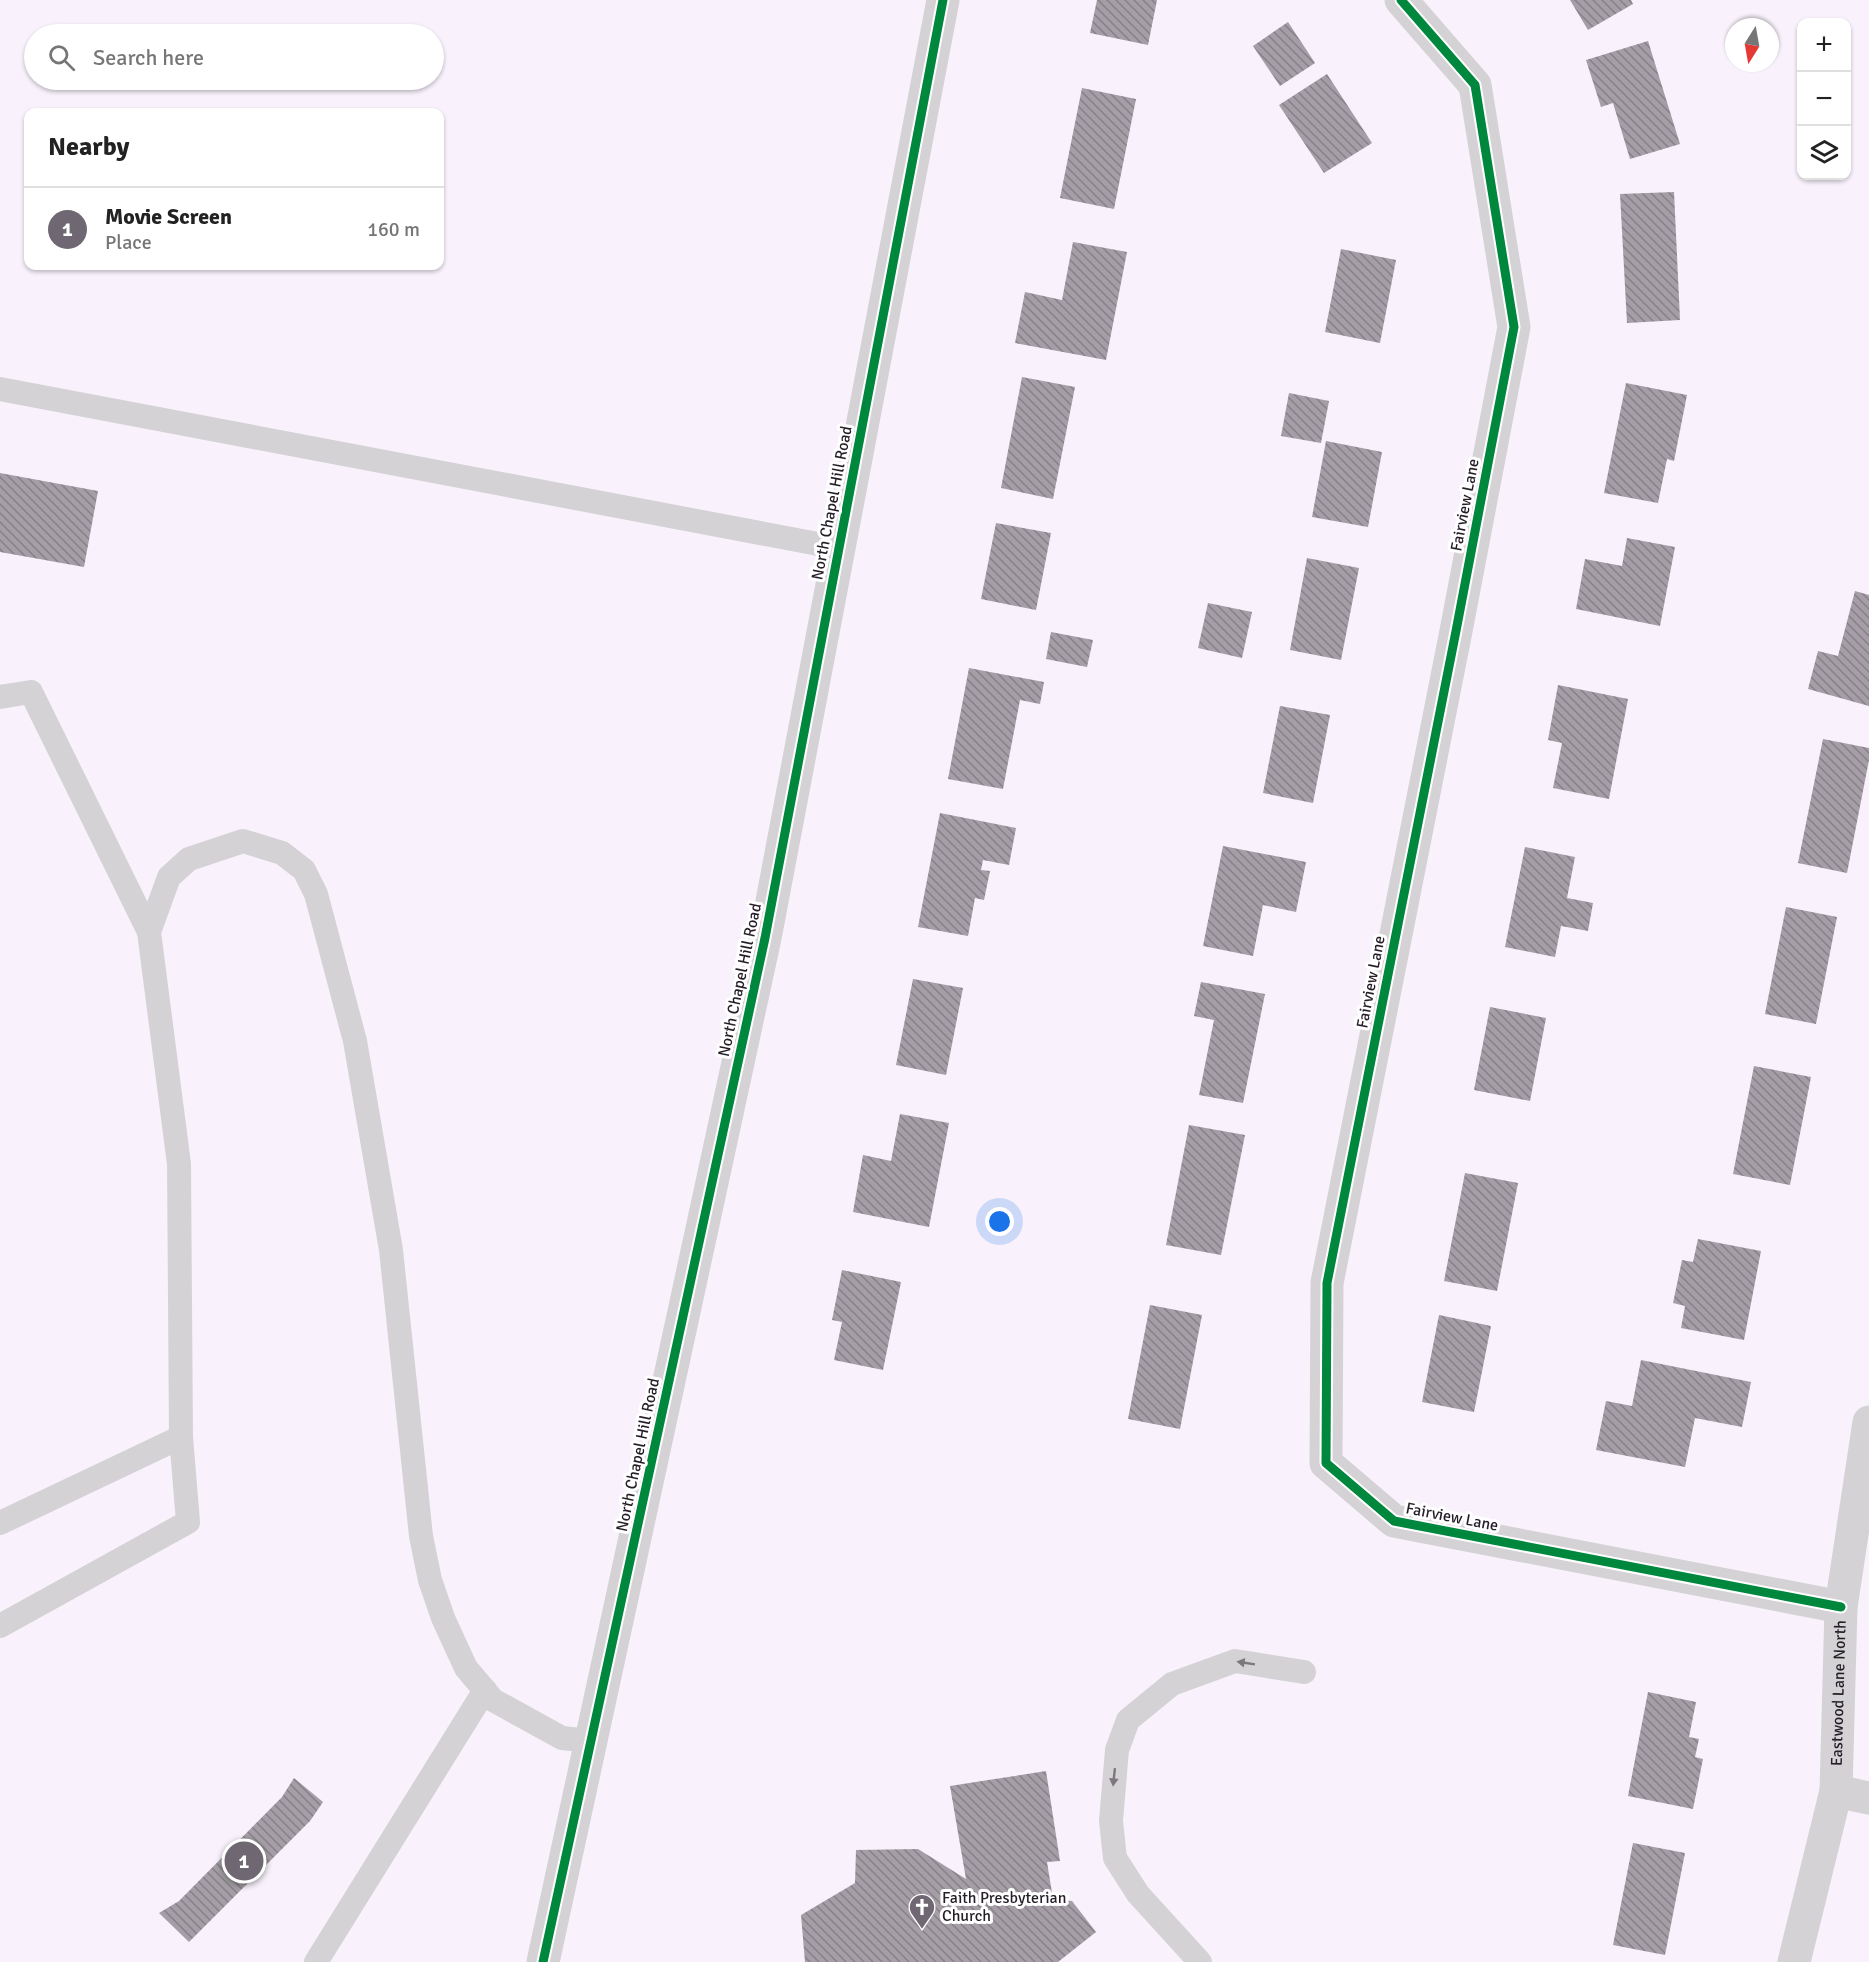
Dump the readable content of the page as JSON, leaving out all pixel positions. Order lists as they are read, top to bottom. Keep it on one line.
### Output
{"streets":{"street":["North Chapel Hill Road","Fairview Lane","Eastwood Lane North"]},"crossings":[["Fairview Lane","Eastwood Lane North"]],"places":{"church":["Faith Presbyterian Church"]},"north":"bottom","page":{"map_buttons":["+","−"],"search":"Search here","heading":"Nearby","list":[{"mark":"1","name":"Movie Screen","note":"Place","value":"160 m"}],"pins":"1"}}
